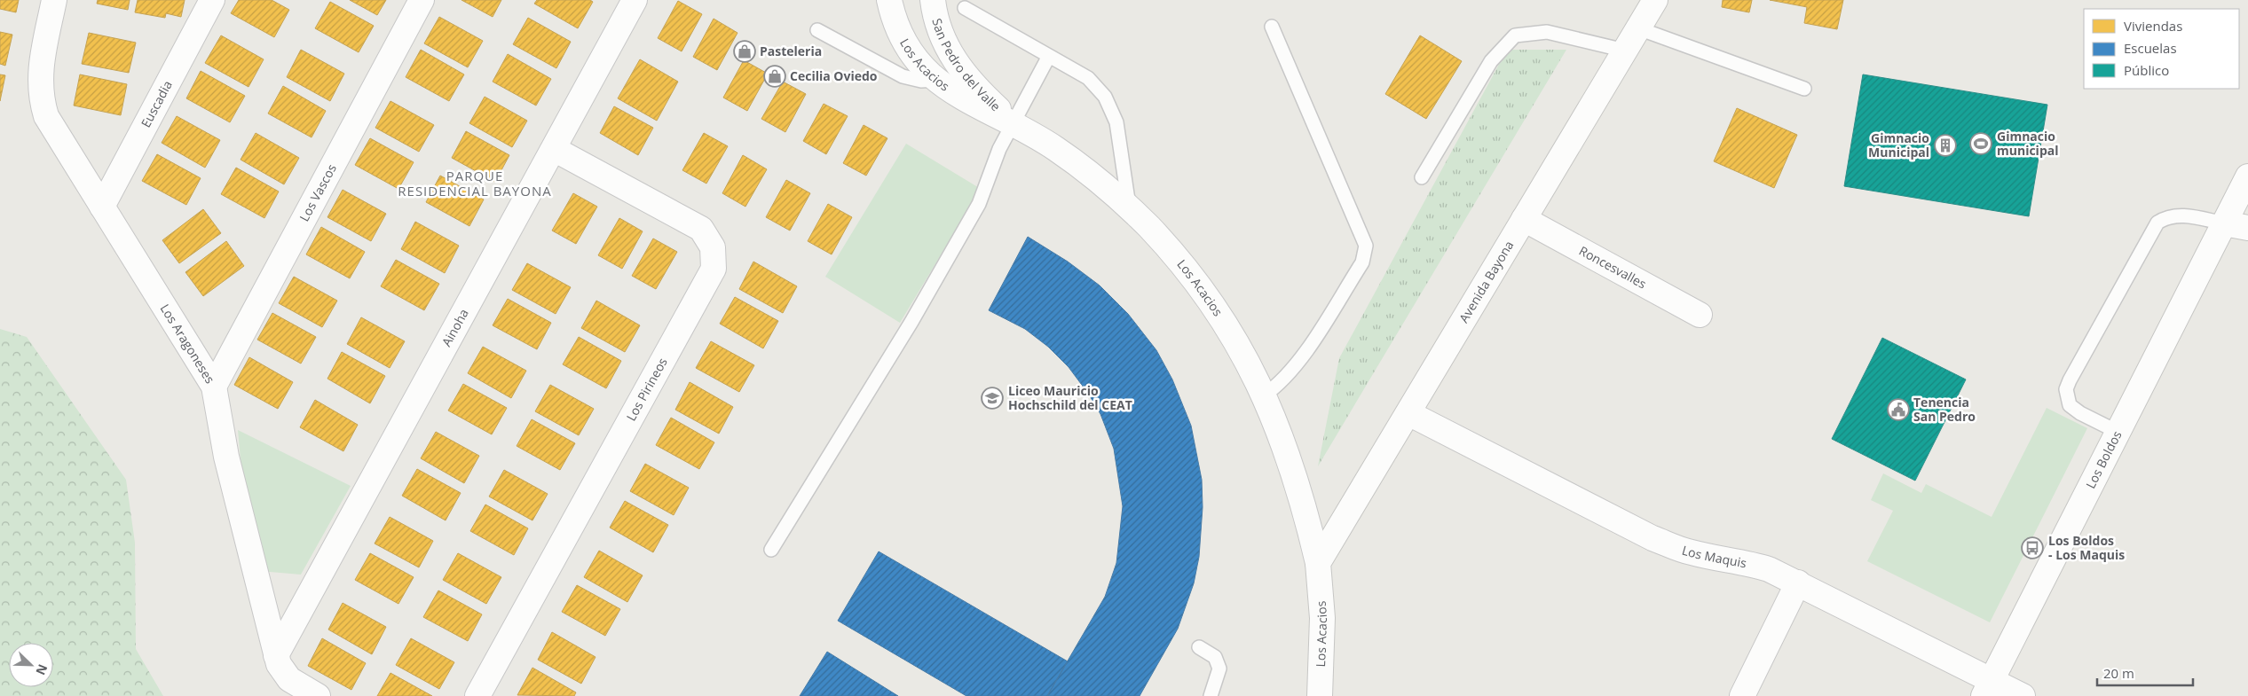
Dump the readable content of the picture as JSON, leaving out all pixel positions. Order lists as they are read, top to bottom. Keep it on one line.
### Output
{"streets":{"street":["Los Acacios","San Pedro del Valle","Euscadia","Los Vascos","Roncesvalles","Avenida Bayona","Ainoha","Los Aragoneses","Los Pirineos","Los Boldos","Los Maquis"]},"crossings":[["Los Acacios","San Pedro del Valle"],["Los Acacios","Avenida Bayona"],["Euscadia","Los Aragoneses"],["Los Vascos","Los Aragoneses"],["Roncesvalles","Avenida Bayona"],["Avenida Bayona","Los Maquis"],["Ainoha","Los Aragoneses"],["Ainoha","Los Pirineos"],["Los Boldos","Los Maquis"]],"districts":["PARQUE RESIDENCIAL BAYONA"],"places":{"shop":["Pasteleria","Cecilia Oviedo"],"sports":["Gimnacio municipal"],"building":["Gimnacio Municipal"],"school or university":["Liceo Mauricio Hochschild del CEAT"],"public building":["Tenencia San Pedro"],"bus stop":["Los Boldos - Los Maquis"]},"legend":["Viviendas","Escuelas","Público"],"scale_bar":"20 m","north":"bottom right"}
